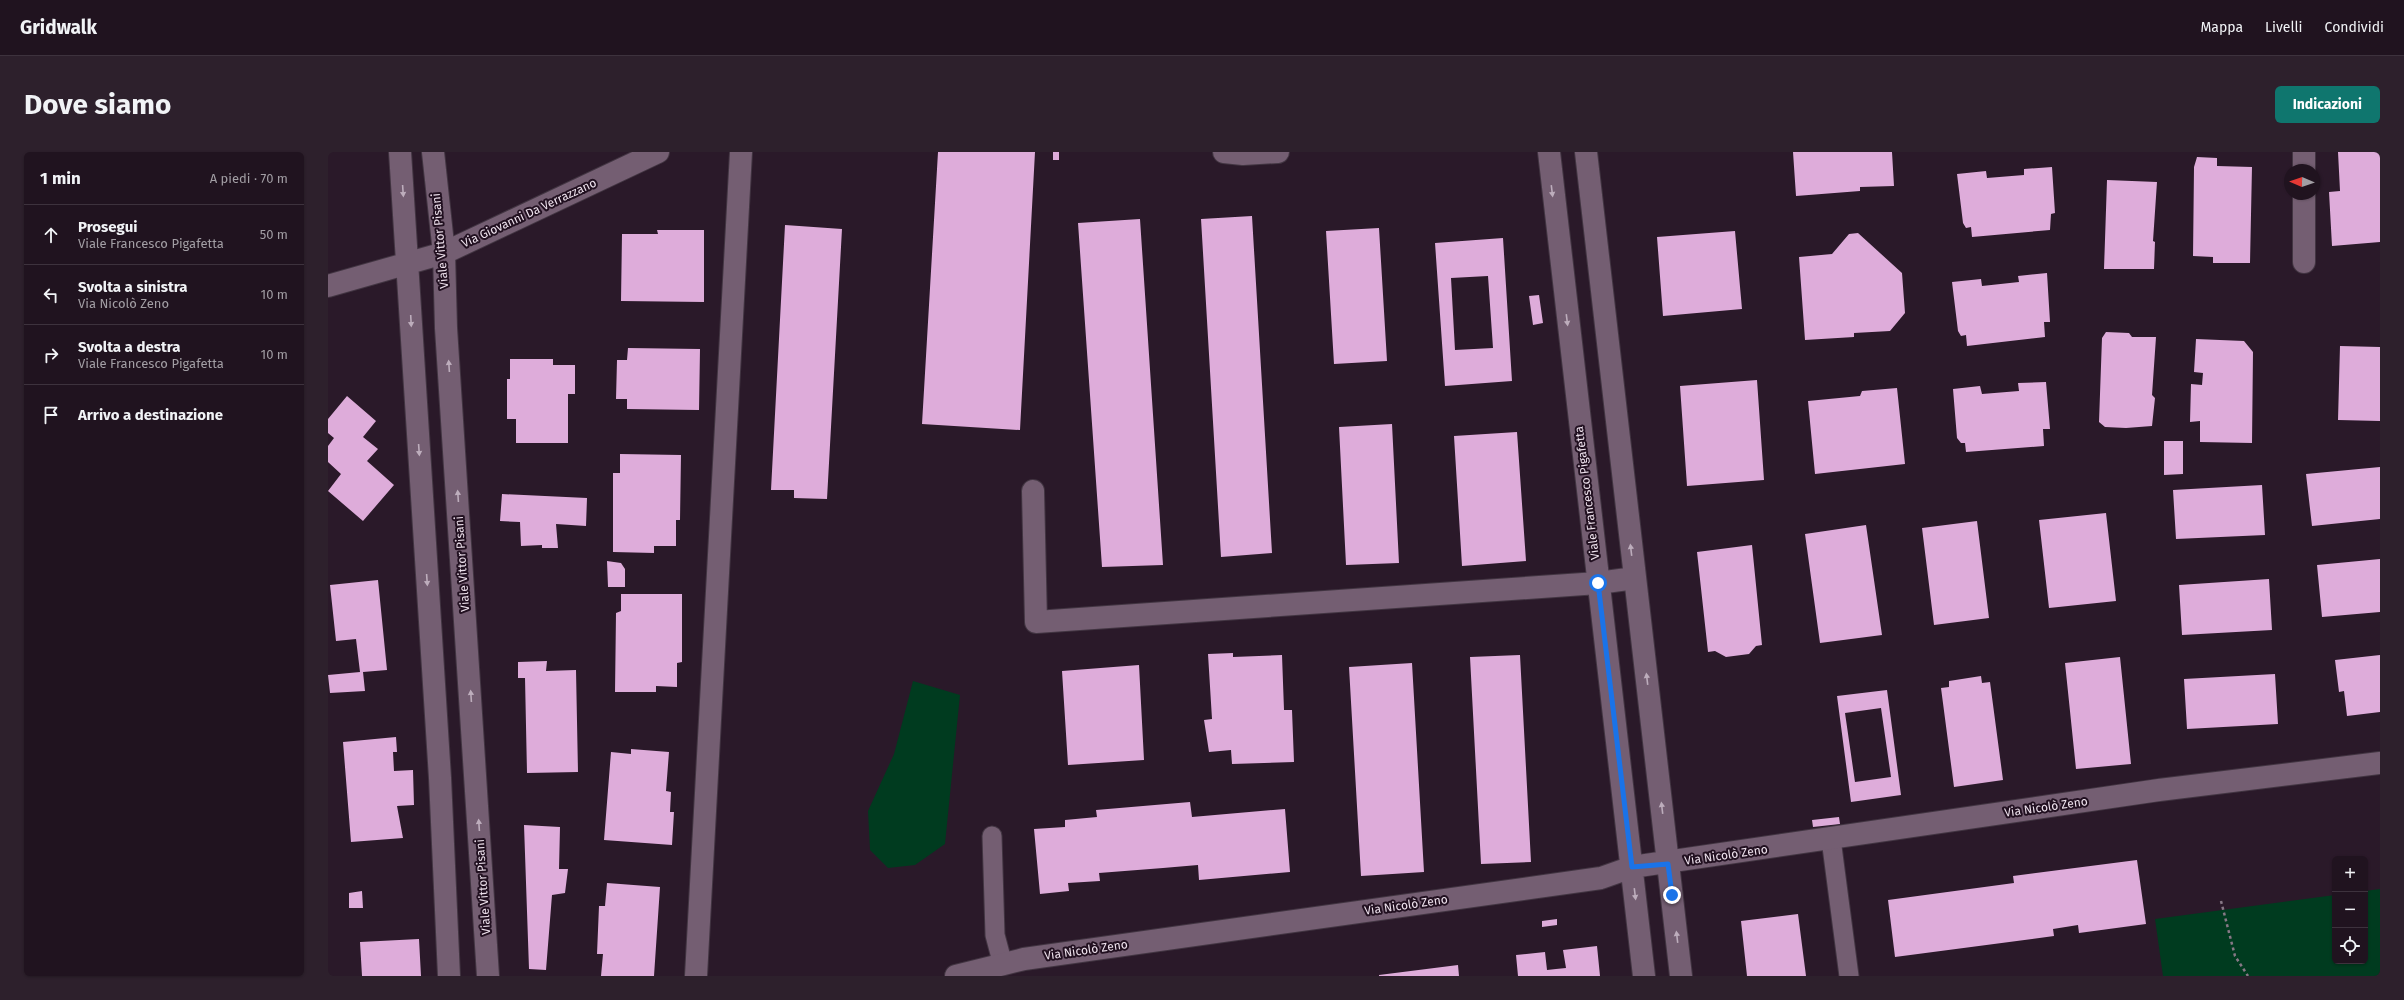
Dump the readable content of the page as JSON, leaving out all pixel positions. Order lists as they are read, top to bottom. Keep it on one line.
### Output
{"streets":{"street":["Via Giovanni Da Verrazzano","Viale Vittor Pisani","Viale Francesco Pigafetta","Via Nicolò Zeno"]},"crossings":[["Via Giovanni Da Verrazzano","Viale Vittor Pisani"],["Viale Francesco Pigafetta","Via Nicolò Zeno"]],"north":"left","page":{"header":"Gridwalk","nav":["Mappa","Livelli","Condividi"],"buttons":"Indicazioni","title":"Dove siamo","heading":["1 min","A piedi · 70 m"],"list":[["Prosegui","Viale Francesco Pigafetta","50 m"],["Svolta a sinistra","Via Nicolò Zeno","10 m"],["Svolta a destra","Viale Francesco Pigafetta","10 m"],"Arrivo a destinazione"],"map_buttons":["+","−"]}}
